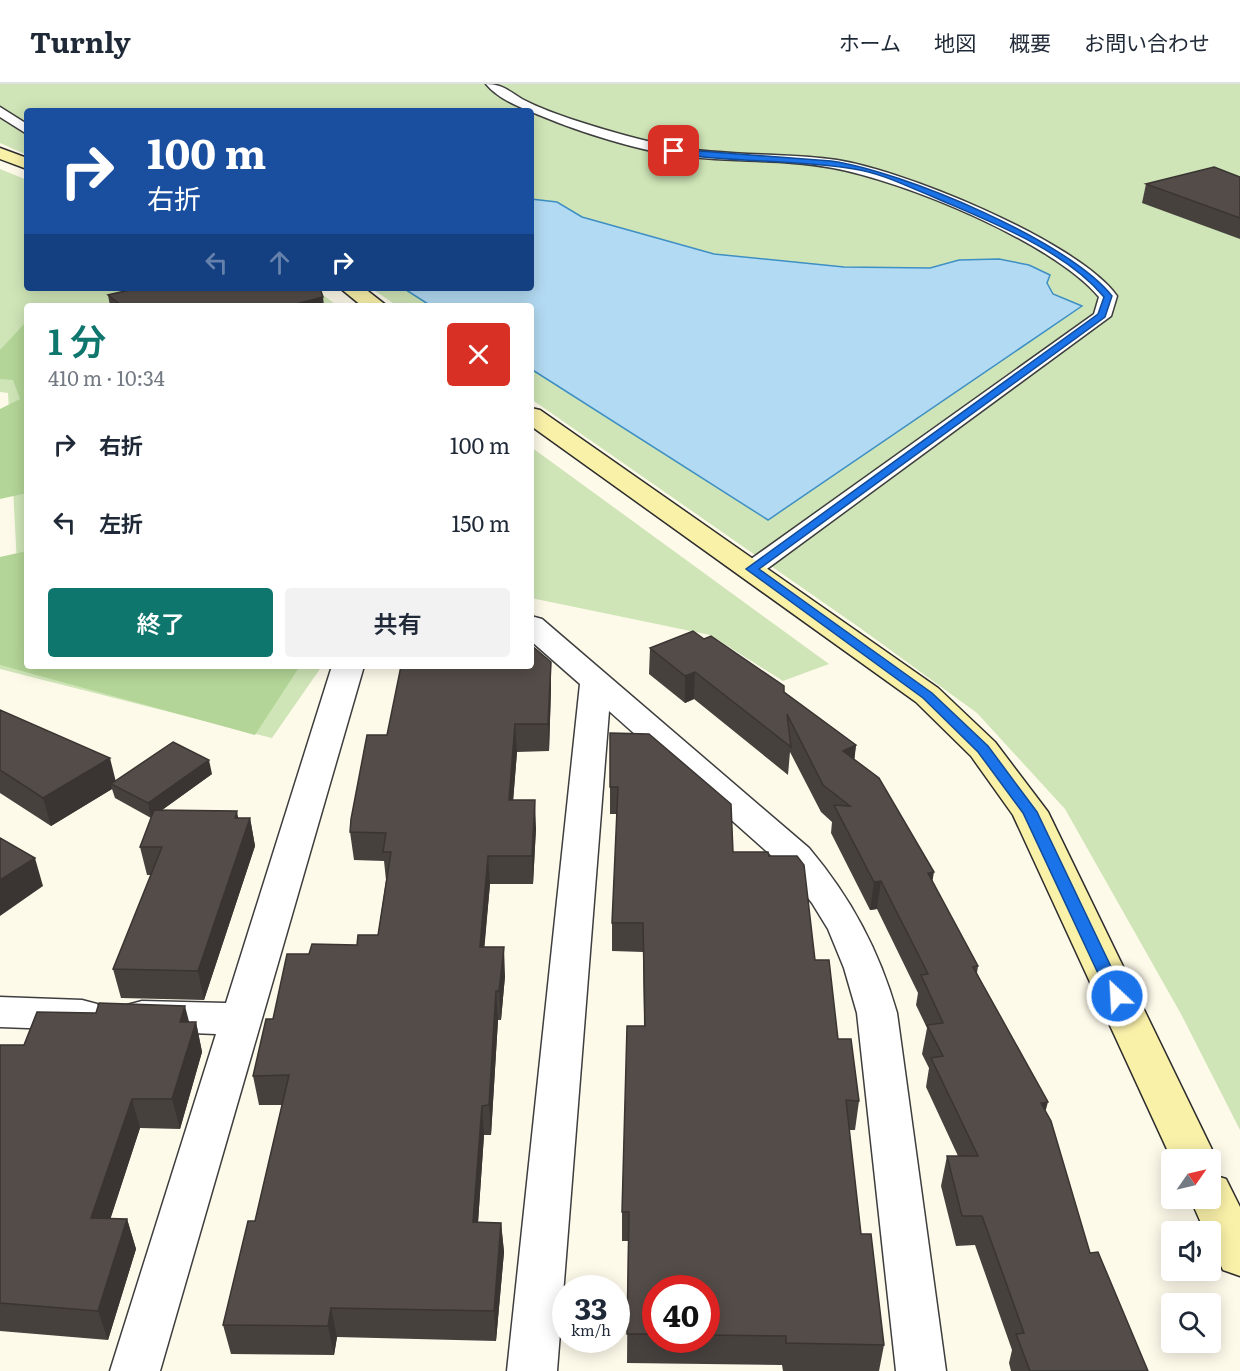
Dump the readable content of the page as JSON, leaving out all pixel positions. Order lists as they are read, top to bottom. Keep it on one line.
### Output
{"north":"top right","page":{"header":"Turnly","nav":["ホーム","地図","概要","お問い合わせ"],"turn":["100 m","右折"],"heading":["1 分","410 m · 10:34"],"list":[{"name":"右折","value":"100 m"},{"name":"左折","value":"150 m"}],"buttons":["終了","共有"],"speed":"33 km/h","limit":"40"}}
